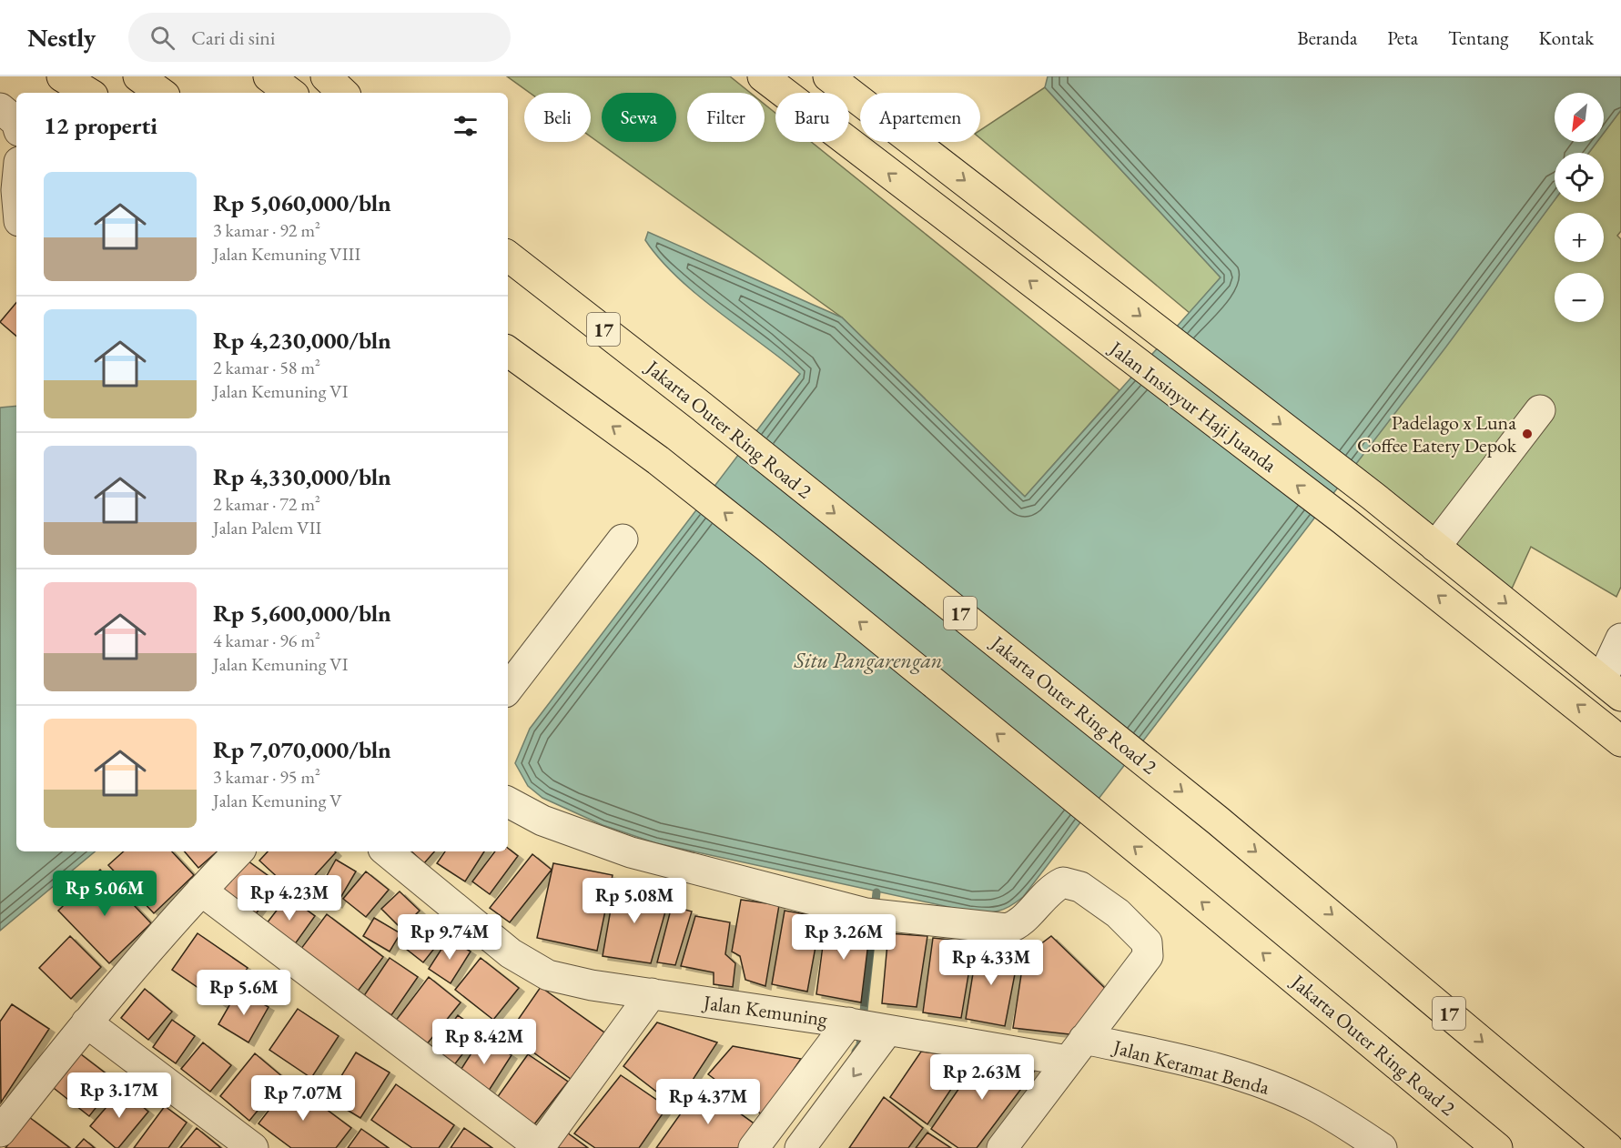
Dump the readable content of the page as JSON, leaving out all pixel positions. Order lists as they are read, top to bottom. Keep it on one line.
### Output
{"streets":{"highway":["17","Jalan Insinyur Haji Juanda","Jakarta Outer Ring Road 2"],"street":["Jalan Kemuning","Jalan Keramat Benda"]},"crossings":[["Jalan Kemuning","Jalan Keramat Benda"]],"water":["Situ Pangarengan"],"places":["Padelago x Luna Coffee Eatery Depok"],"north":"bottom left","page":{"header":"Nestly","search":"Cari di sini","nav":["Beranda","Peta","Tentang","Kontak"],"map_buttons":["+","−"],"chip":["Beli","Sewa","Filter","Baru","Apartemen"],"heading":"12 properti","list":[{"name":"Rp 5,060,000/bln","note":"3 kamar · 92 m² · Jalan Kemuning VIII"},{"name":"Rp 4,230,000/bln","note":"2 kamar · 58 m² · Jalan Kemuning VI"},{"name":"Rp 4,330,000/bln","note":"2 kamar · 72 m² · Jalan Palem VII"},{"name":"Rp 5,600,000/bln","note":"4 kamar · 96 m² · Jalan Kemuning VI"},{"name":"Rp 7,070,000/bln","note":"3 kamar · 95 m² · Jalan Kemuning V"}],"price":["Rp 5.06M","Rp 4.23M","Rp 5.08M","Rp 9.74M","Rp 3.26M","Rp 4.33M","Rp 5.6M","Rp 8.42M","Rp 2.63M","Rp 3.17M","Rp 7.07M","Rp 4.37M"]}}
